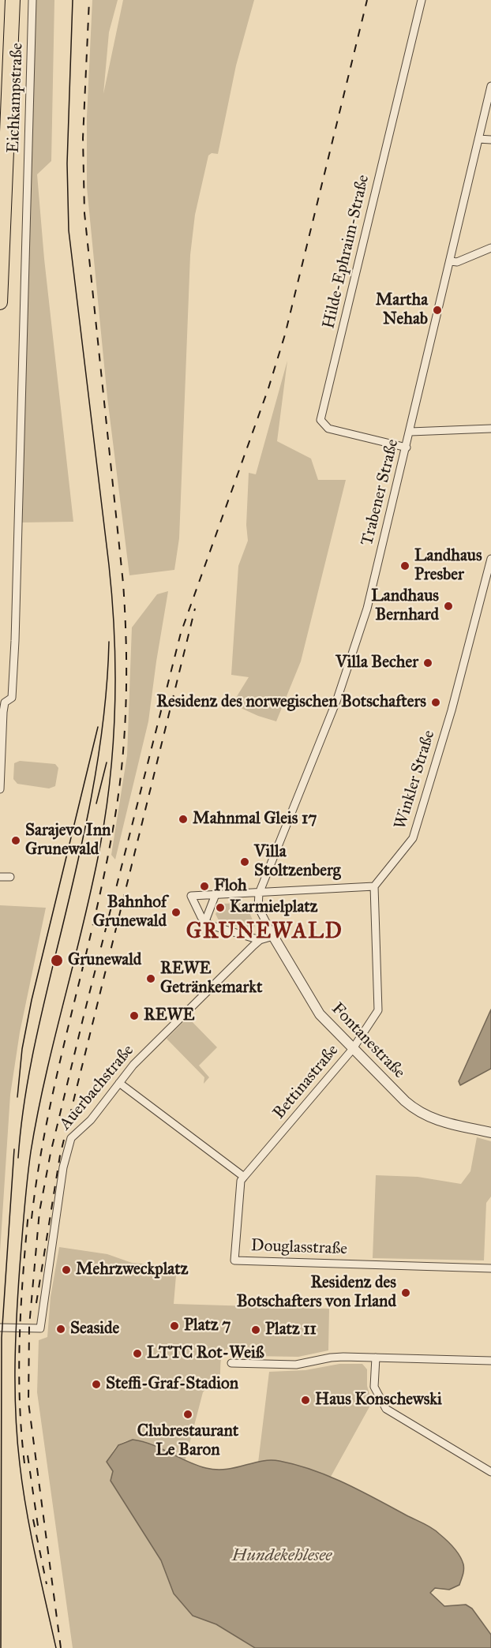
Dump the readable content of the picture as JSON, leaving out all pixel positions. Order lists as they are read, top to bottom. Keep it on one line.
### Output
{"streets":{"street":["Eichkampstraße","Hilde-Ephraim-Straße","Trabener Straße","Winkler Straße","Fontanestraße","Bettinastraße","Auerbachstraße","Douglasstraße"]},"crossings":[["Hilde-Ephraim-Straße","Trabener Straße"],["Trabener Straße","Fontanestraße"],["Winkler Straße","Bettinastraße"],["Fontanestraße","Bettinastraße"],["Fontanestraße","Auerbachstraße"],["Bettinastraße","Douglasstraße"]],"districts":["GRUNEWALD"],"water":["Hundekehlesee"],"places":["Martha Nehab","Landhaus Presber","Landhaus Bernhard","Villa Becher","Residenz des norwegischen Botschafters","Mahnmal Gleis 17","Sarajevo Inn Grunewald","Villa Stoltzenberg","Floh","Karmielplatz","Bahnhof Grunewald","Grunewald","REWE Getränkemarkt","REWE","Mehrzweckplatz","Residenz des Botschafters von Irland","Platz 7","Seaside","Platz 11","LTTC Rot-Weiß","Steffi-Graf-Stadion","Haus Konschewski","Clubrestaurant Le Baron"]}
